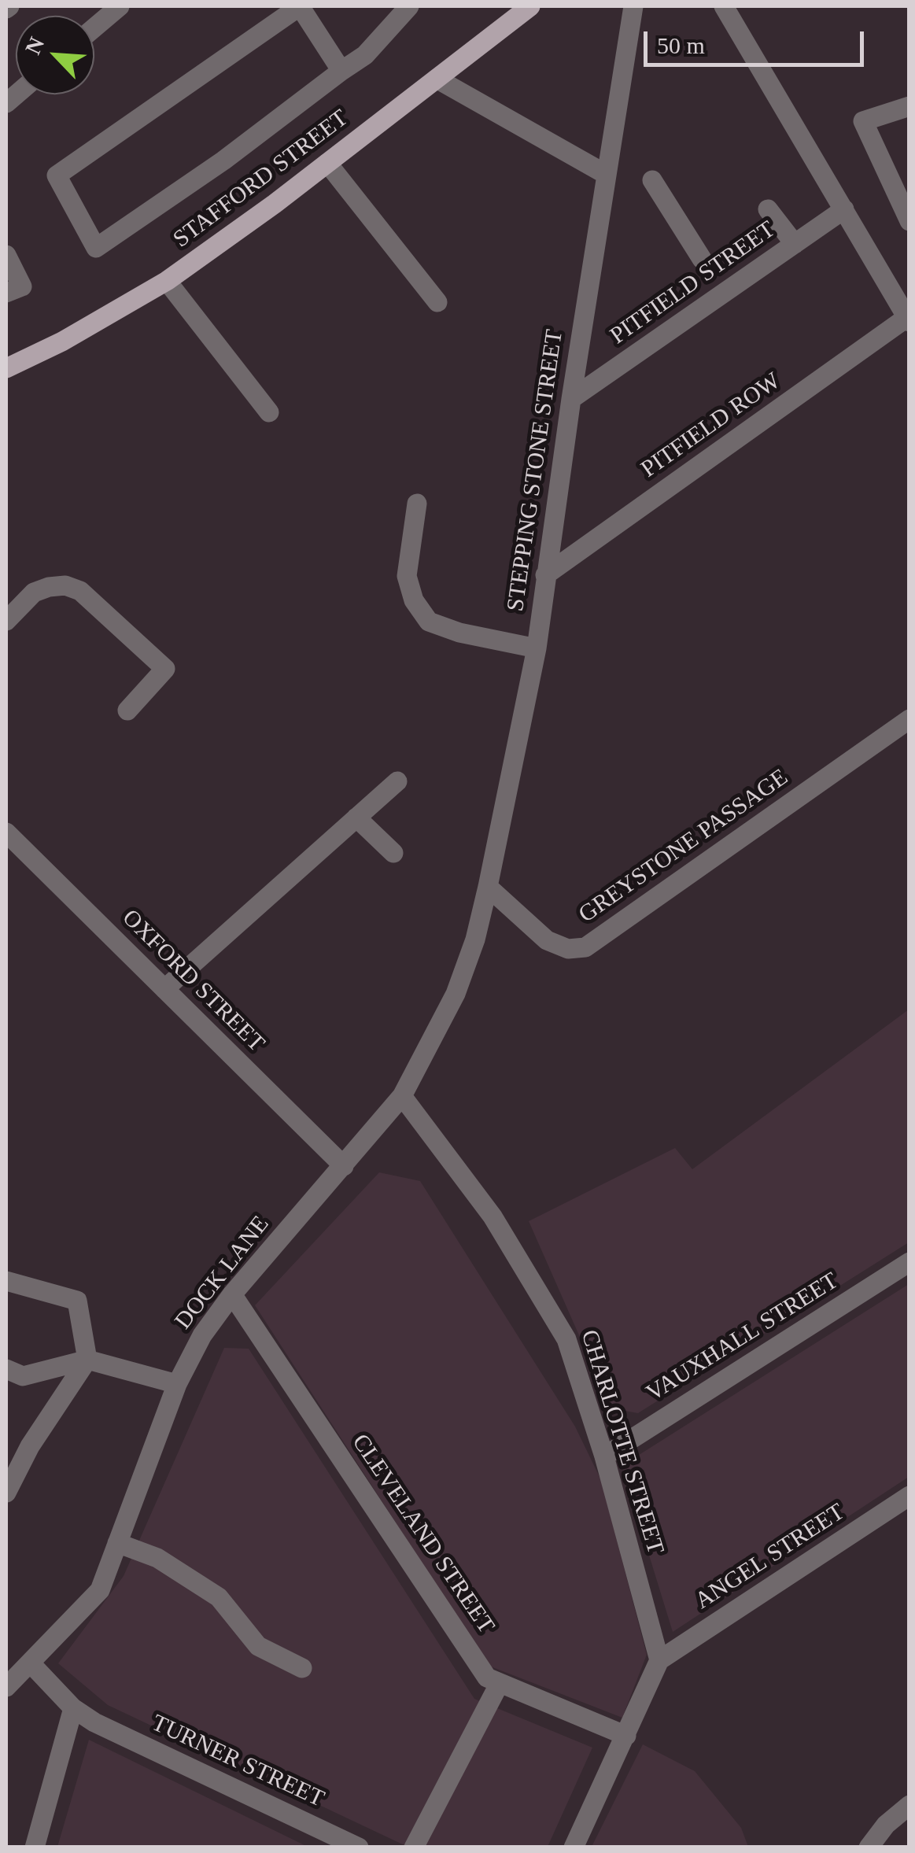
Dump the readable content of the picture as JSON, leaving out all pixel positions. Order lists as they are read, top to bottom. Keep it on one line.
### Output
{"streets":{"main road":["STAFFORD STREET"],"street":["PITFIELD STREET","PITFIELD ROW","STEPPING STONE STREET","GREYSTONE PASSAGE","OXFORD STREET","DOCK LANE","VAUXHALL STREET","CHARLOTTE STREET","CLEVELAND STREET","ANGEL STREET","TURNER STREET"]},"crossings":[["PITFIELD STREET","STEPPING STONE STREET"],["PITFIELD ROW","STEPPING STONE STREET"],["STEPPING STONE STREET","GREYSTONE PASSAGE"],["STEPPING STONE STREET","DOCK LANE"],["OXFORD STREET","DOCK LANE"],["DOCK LANE","CHARLOTTE STREET"],["DOCK LANE","CLEVELAND STREET"],["DOCK LANE","TURNER STREET"],["VAUXHALL STREET","CHARLOTTE STREET"],["CHARLOTTE STREET","ANGEL STREET"]],"scale_bar":"50 m","north":"top left"}
